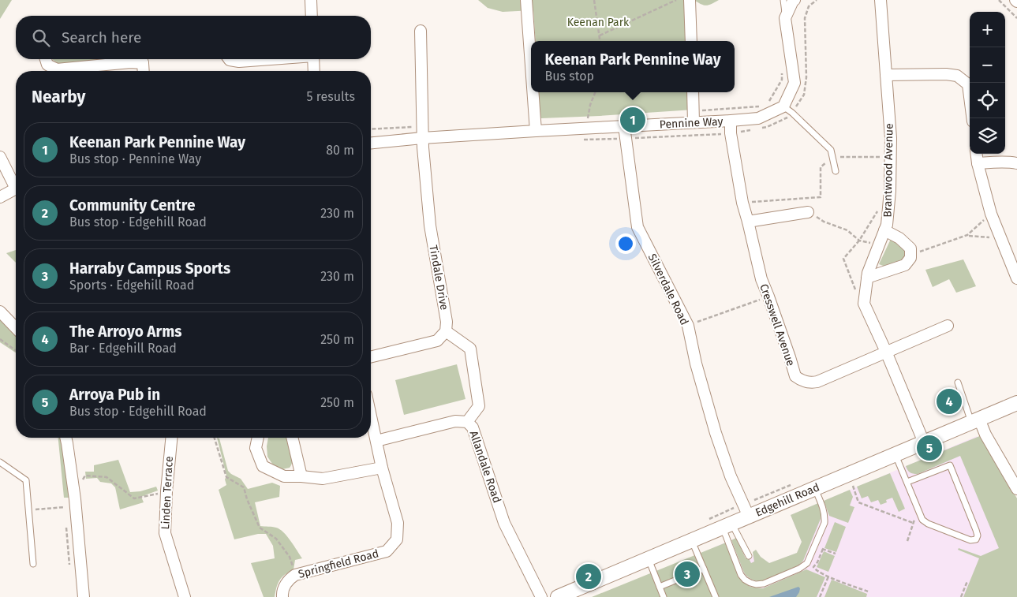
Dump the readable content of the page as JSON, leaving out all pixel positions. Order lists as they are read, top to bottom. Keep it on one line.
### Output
{"streets":{"street":["Pennine Way","Brantwood Avenue","Tindale Drive","Silverdale Road","Cresswell Avenue","Allandale Road","Linden Terrace","Edgehill Road","Springfield Road"]},"crossings":[["Pennine Way","Tindale Drive"],["Pennine Way","Silverdale Road"],["Pennine Way","Cresswell Avenue"],["Silverdale Road","Edgehill Road"],["Allandale Road","Springfield Road"]],"parks":["Keenan Park"],"page":{"map_buttons":["+","−"],"search":"Search here","popup":["Keenan Park Pennine Way","Bus stop"],"heading":["Nearby","5 results"],"pins":["1","4","5","3","2"],"list":[{"mark":"1","name":"Keenan Park Pennine Way","note":"Bus stop · Pennine Way","value":"80 m"},{"mark":"2","name":"Community Centre","note":"Bus stop · Edgehill Road","value":"230 m"},{"mark":"3","name":"Harraby Campus Sports","note":"Sports · Edgehill Road","value":"230 m"},{"mark":"4","name":"The Arroyo Arms","note":"Bar · Edgehill Road","value":"250 m"},{"mark":"5","name":"Arroya Pub in","note":"Bus stop · Edgehill Road","value":"250 m"}]}}
